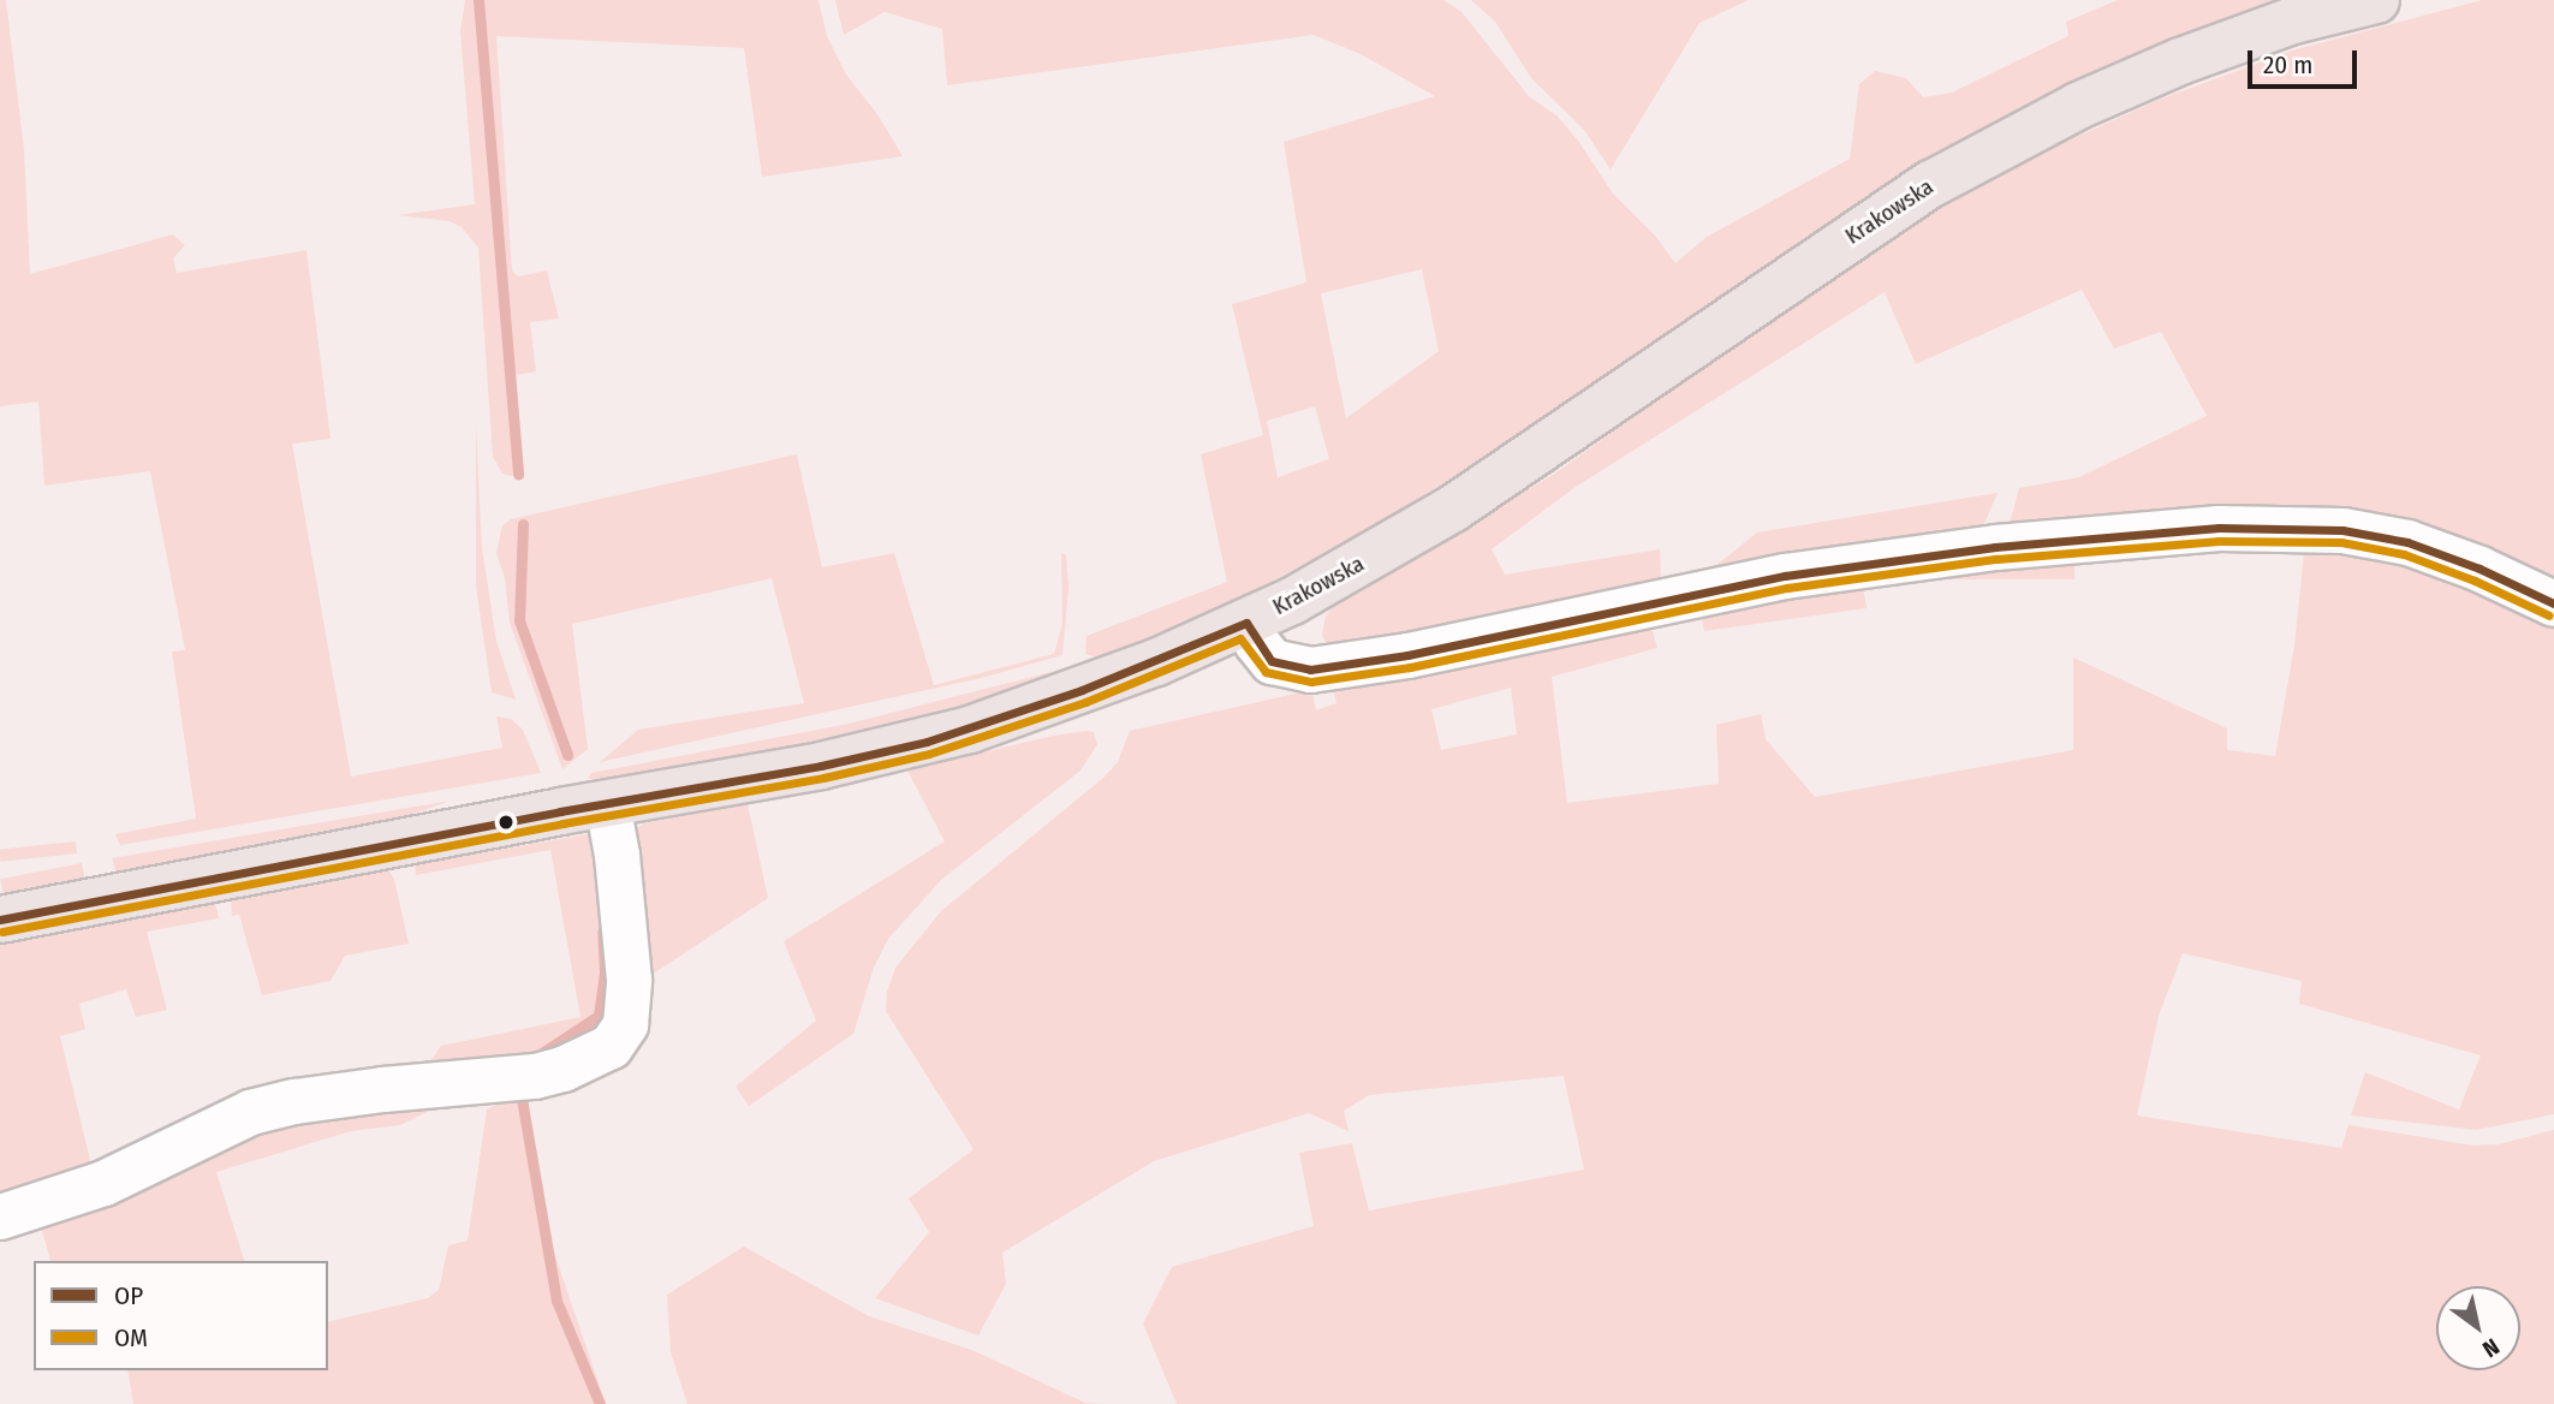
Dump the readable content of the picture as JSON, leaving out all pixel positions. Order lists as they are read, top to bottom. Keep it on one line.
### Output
{"streets":{"main road":["Krakowska"]},"lines":["transit line OP","transit line OM"],"legend":["OP","OM"],"scale_bar":"20 m","north":"bottom right"}
